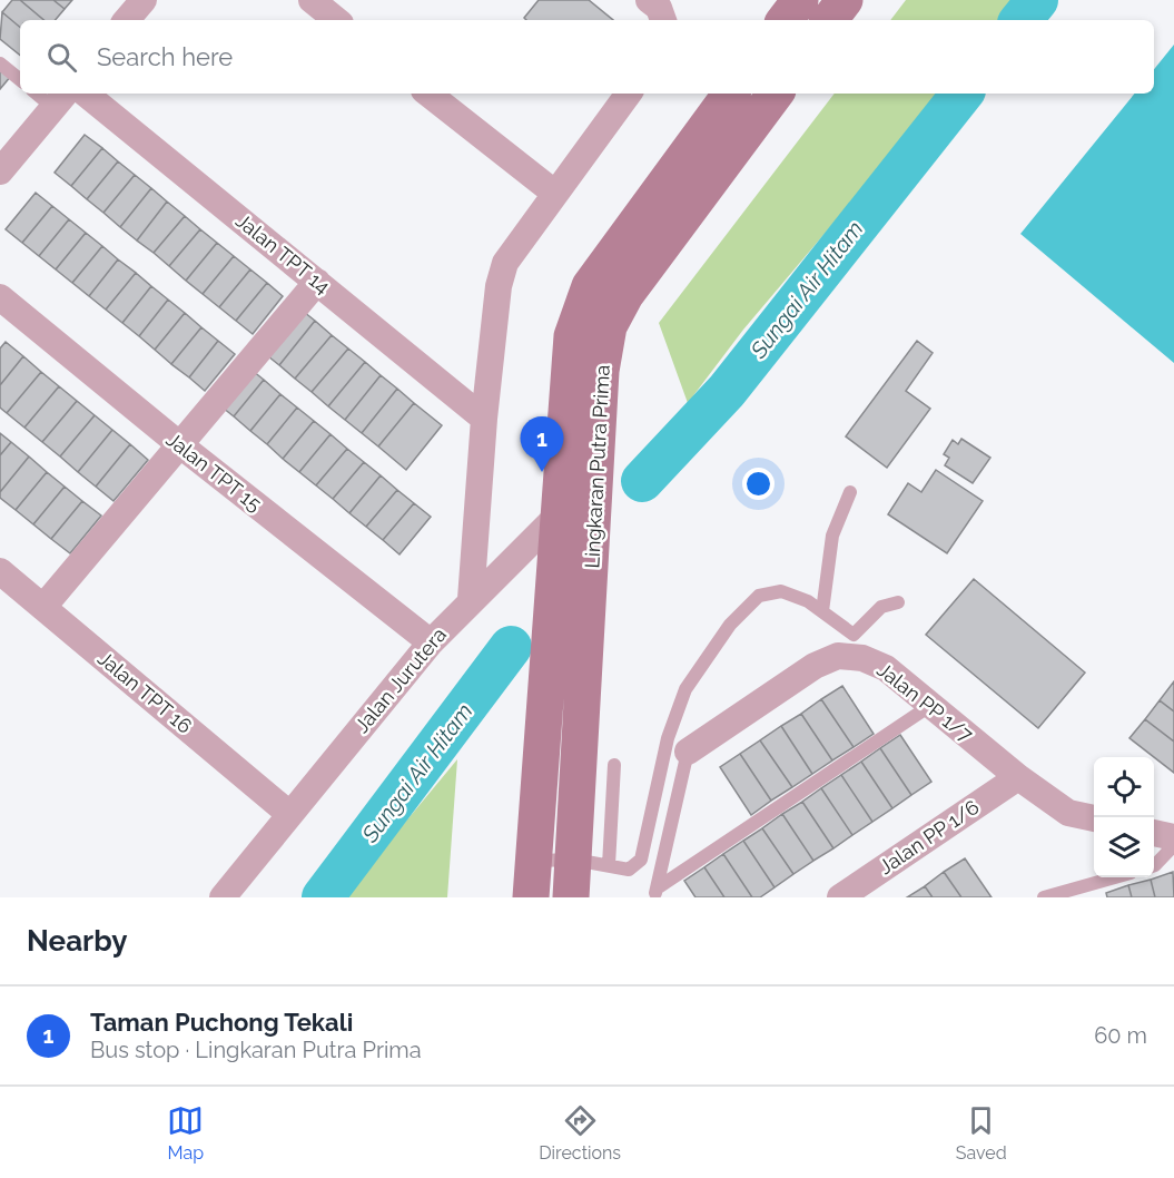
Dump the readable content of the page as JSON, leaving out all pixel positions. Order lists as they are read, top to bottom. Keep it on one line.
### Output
{"streets":{"main road":["Lingkaran Putra Prima"],"street":["Jalan TPT 14","Jalan TPT 15","Jalan Jurutera","Jalan TPT 16","Jalan PP 1/7","Jalan PP 1/6"]},"crossings":[["Lingkaran Putra Prima","Jalan Jurutera"],["Jalan TPT 15","Jalan Jurutera"],["Jalan Jurutera","Jalan TPT 16"],["Jalan PP 1/7","Jalan PP 1/6"]],"water":["Sungai Air Hitam"],"page":{"search":"Search here","pins":"1","heading":"Nearby","list":[{"mark":"1","name":"Taman Puchong Tekali","note":"Bus stop · Lingkaran Putra Prima","value":"60 m"}],"nav":["Map","Directions","Saved"]}}
